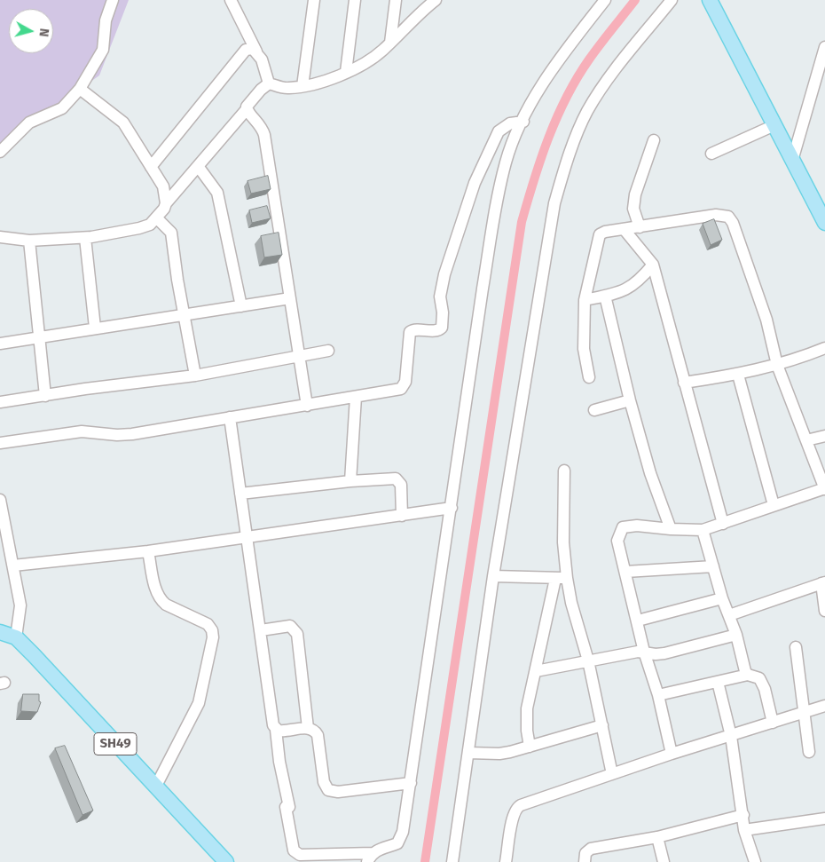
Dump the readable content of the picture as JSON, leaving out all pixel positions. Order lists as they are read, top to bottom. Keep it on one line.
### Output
{"streets":{"main road":["SH49"]},"north":"right"}
